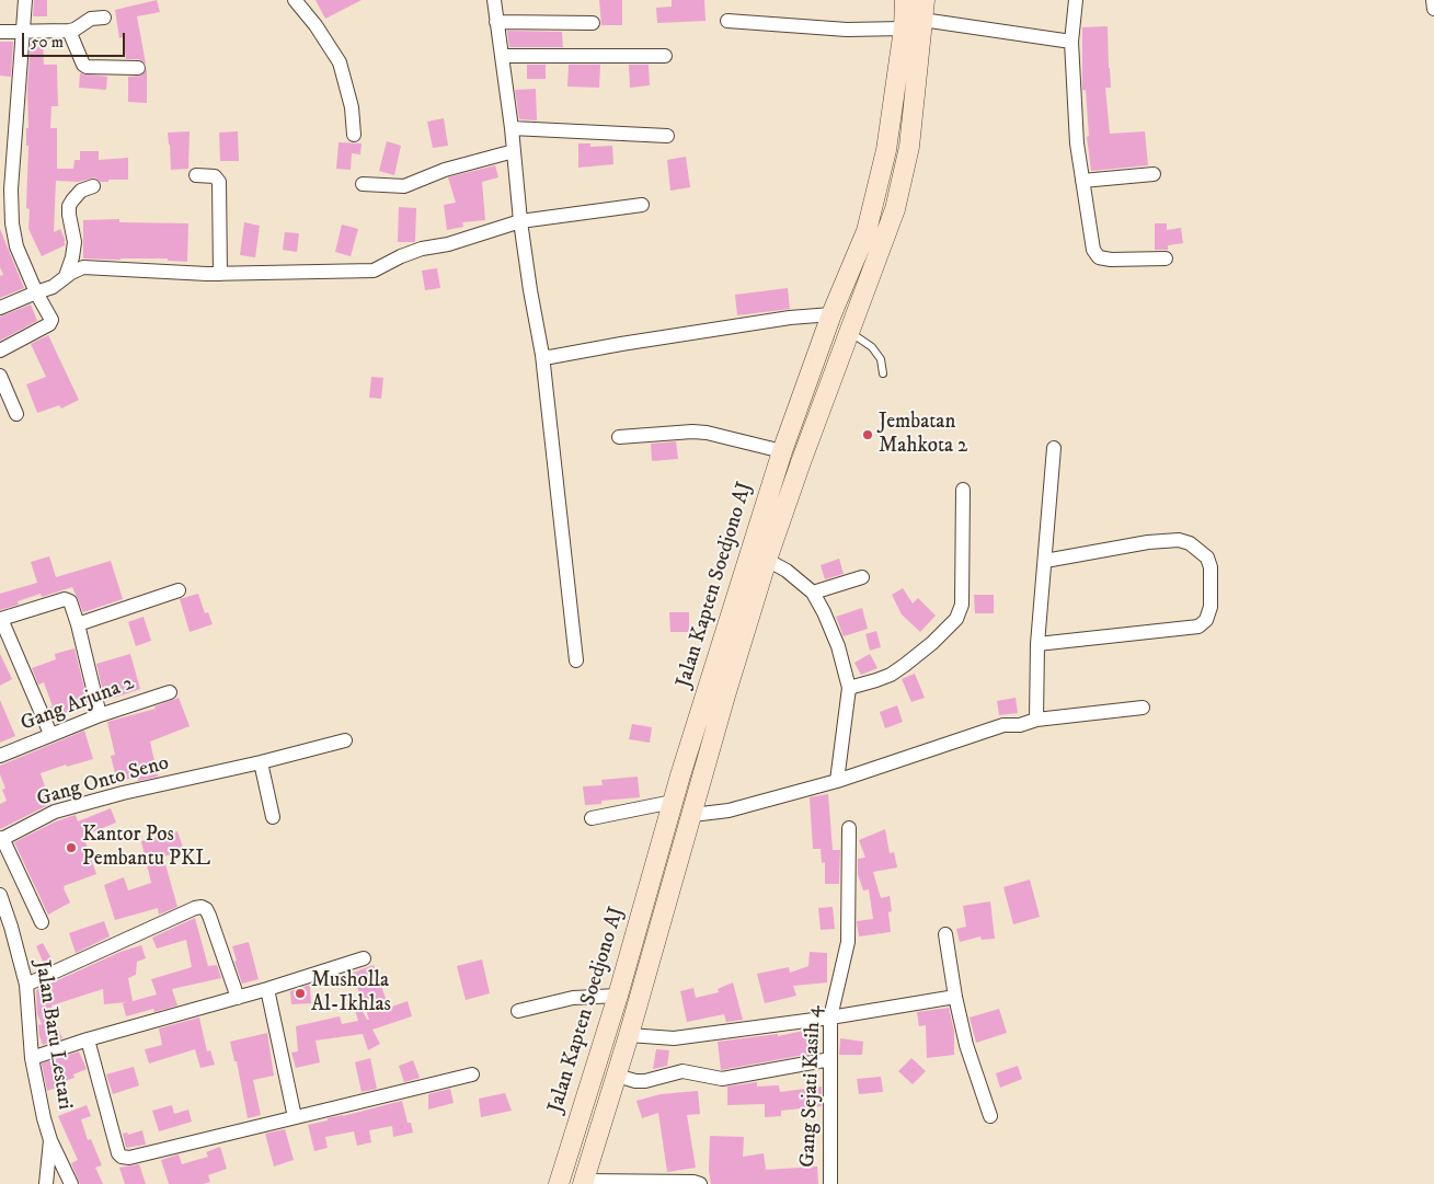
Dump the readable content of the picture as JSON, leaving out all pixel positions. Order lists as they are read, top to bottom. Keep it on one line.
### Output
{"streets":{"main road":["Jalan Kapten Soedjono AJ"],"street":["Gang Arjuna 2","Gang Onto Seno","Jalan Baru Lestari","Gang Sejati Kasih 4"]},"places":["Jembatan Mahkota 2","Kantor Pos Pembantu PKL","Musholla Al-Ikhlas"],"scale_bar":"50 m"}
